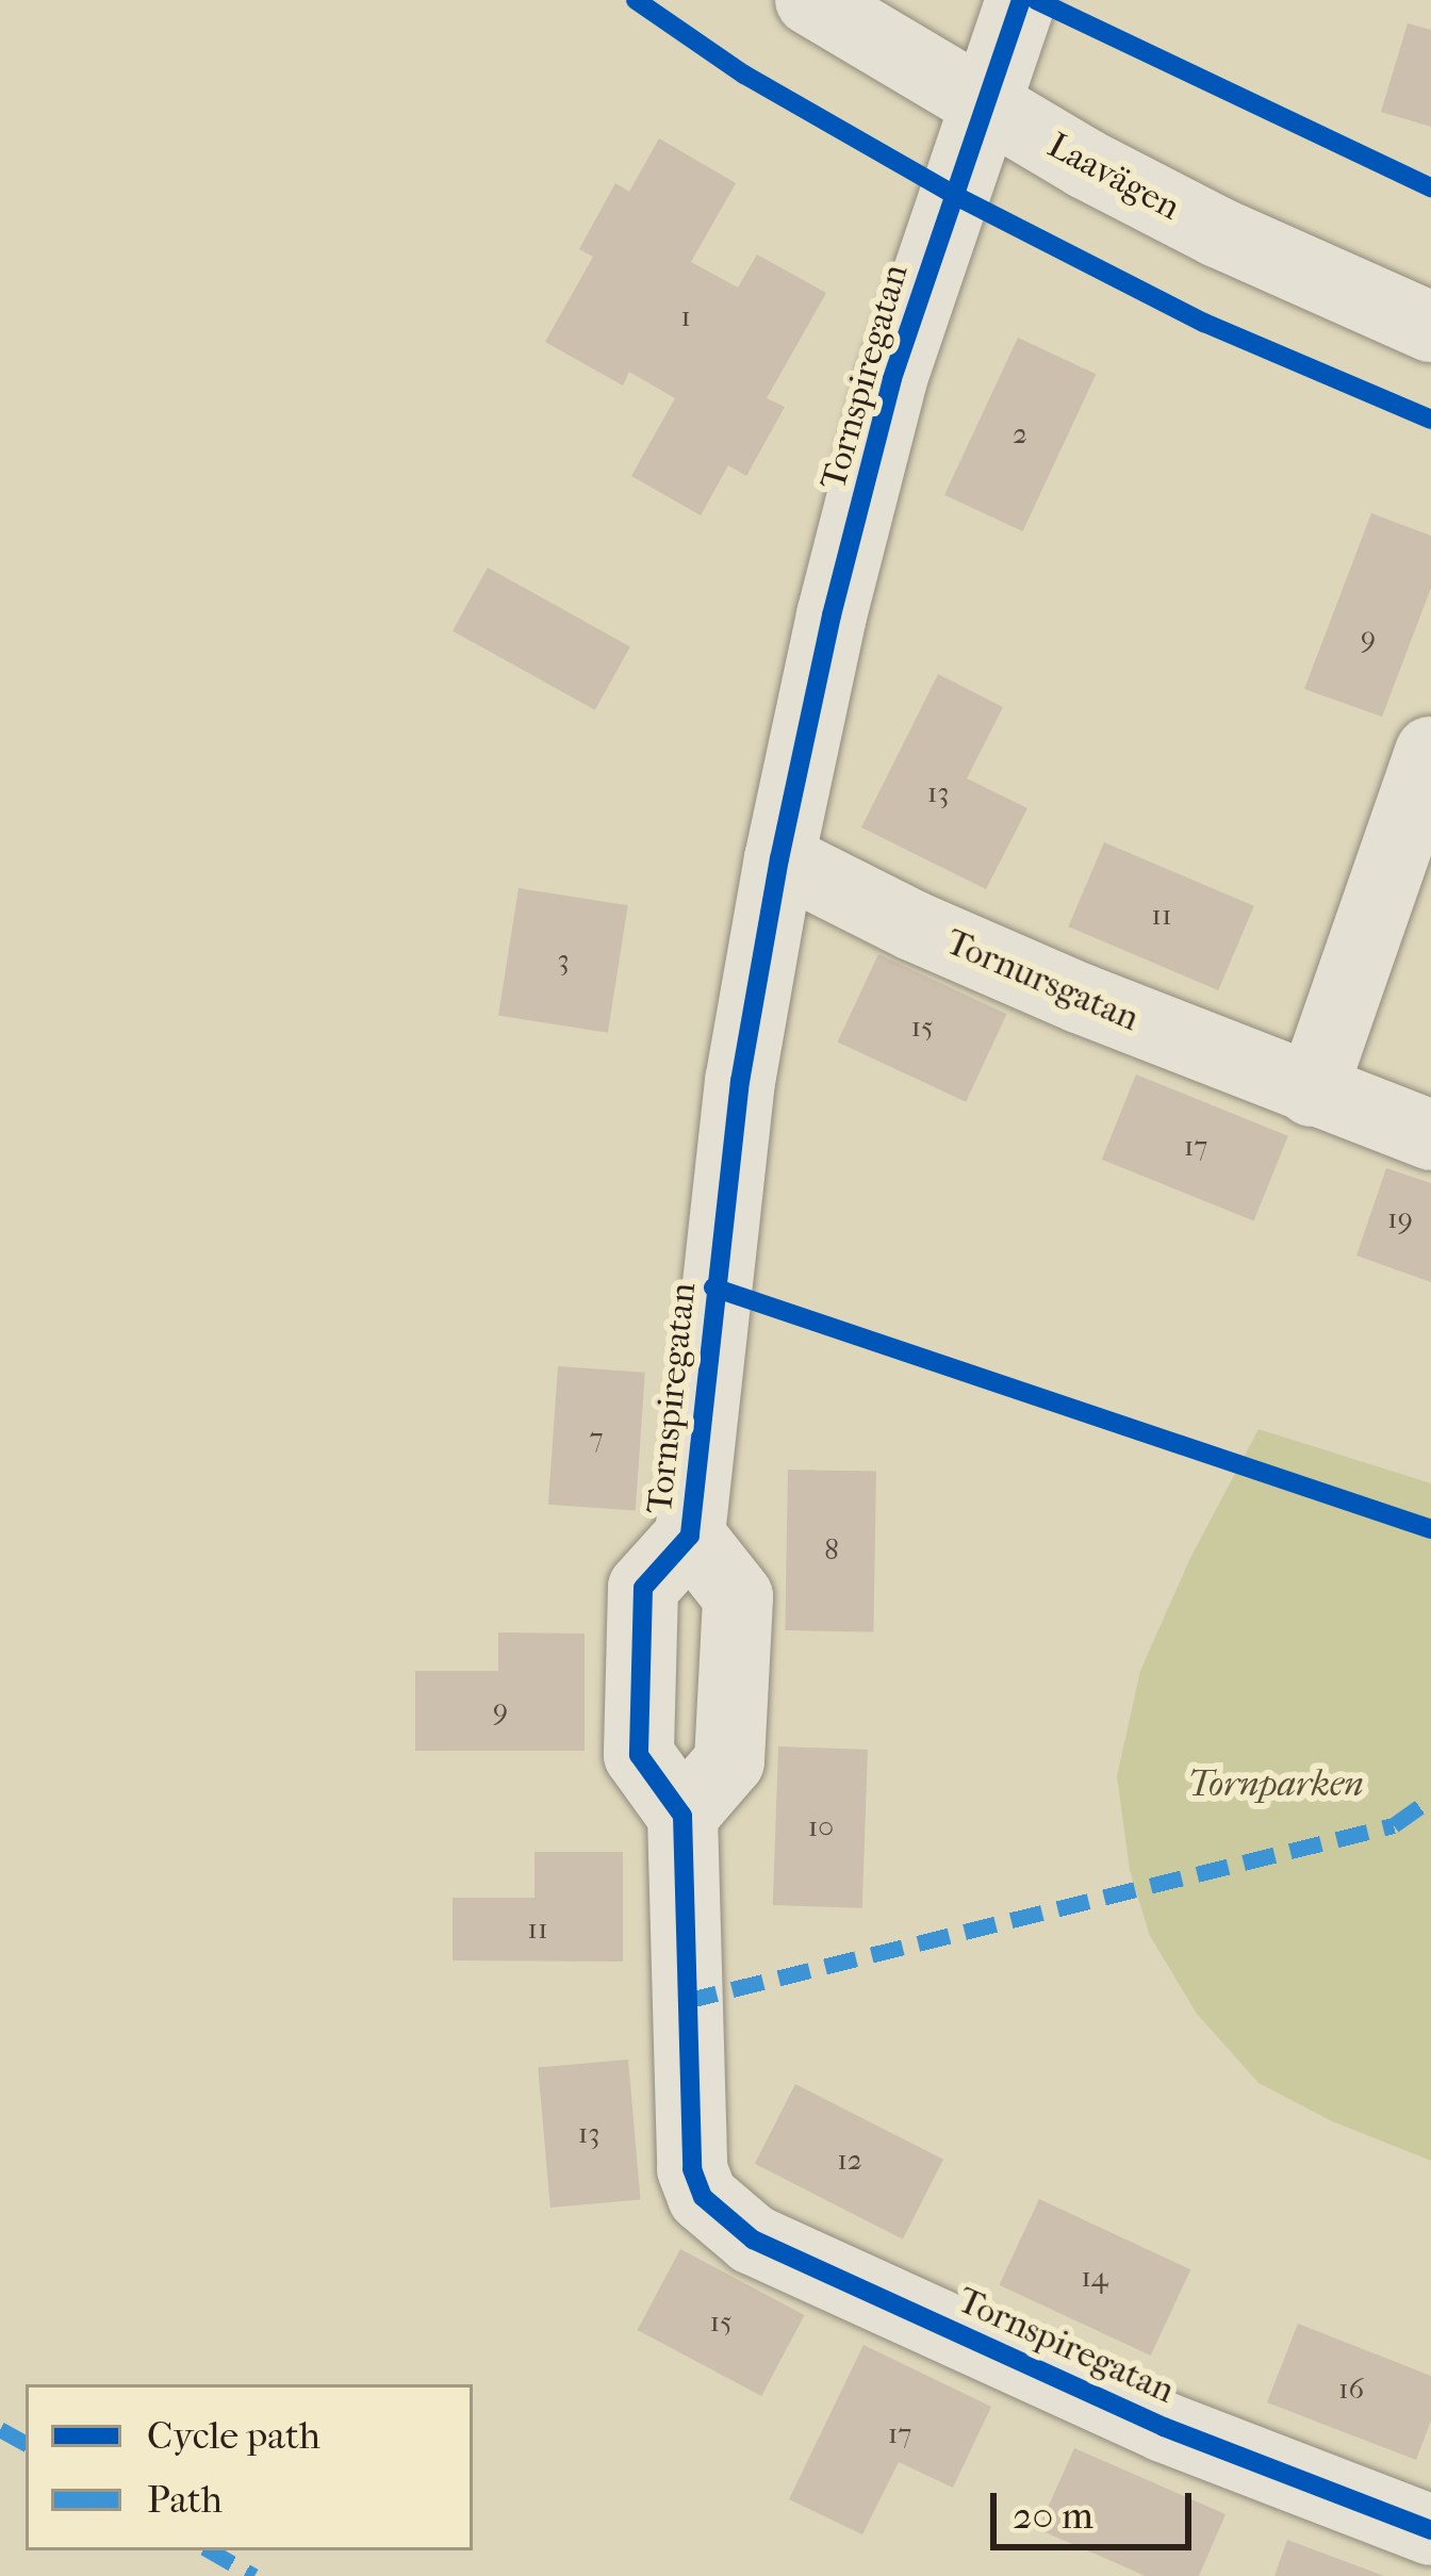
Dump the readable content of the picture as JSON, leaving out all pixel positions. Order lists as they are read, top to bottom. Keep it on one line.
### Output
{"streets":{"street":["Laavägen","Tornspiregatan","Tornursgatan"]},"crossings":[["Laavägen","Tornspiregatan"],["Tornspiregatan","Tornursgatan"]],"parks":["Tornparken"],"house_numbers":["1","2","9","13","11","3","15","17","19","7","8","9","10","11","13","12","14","15","16","17"],"legend":["Cycle path","Path"],"scale_bar":"20 m"}
